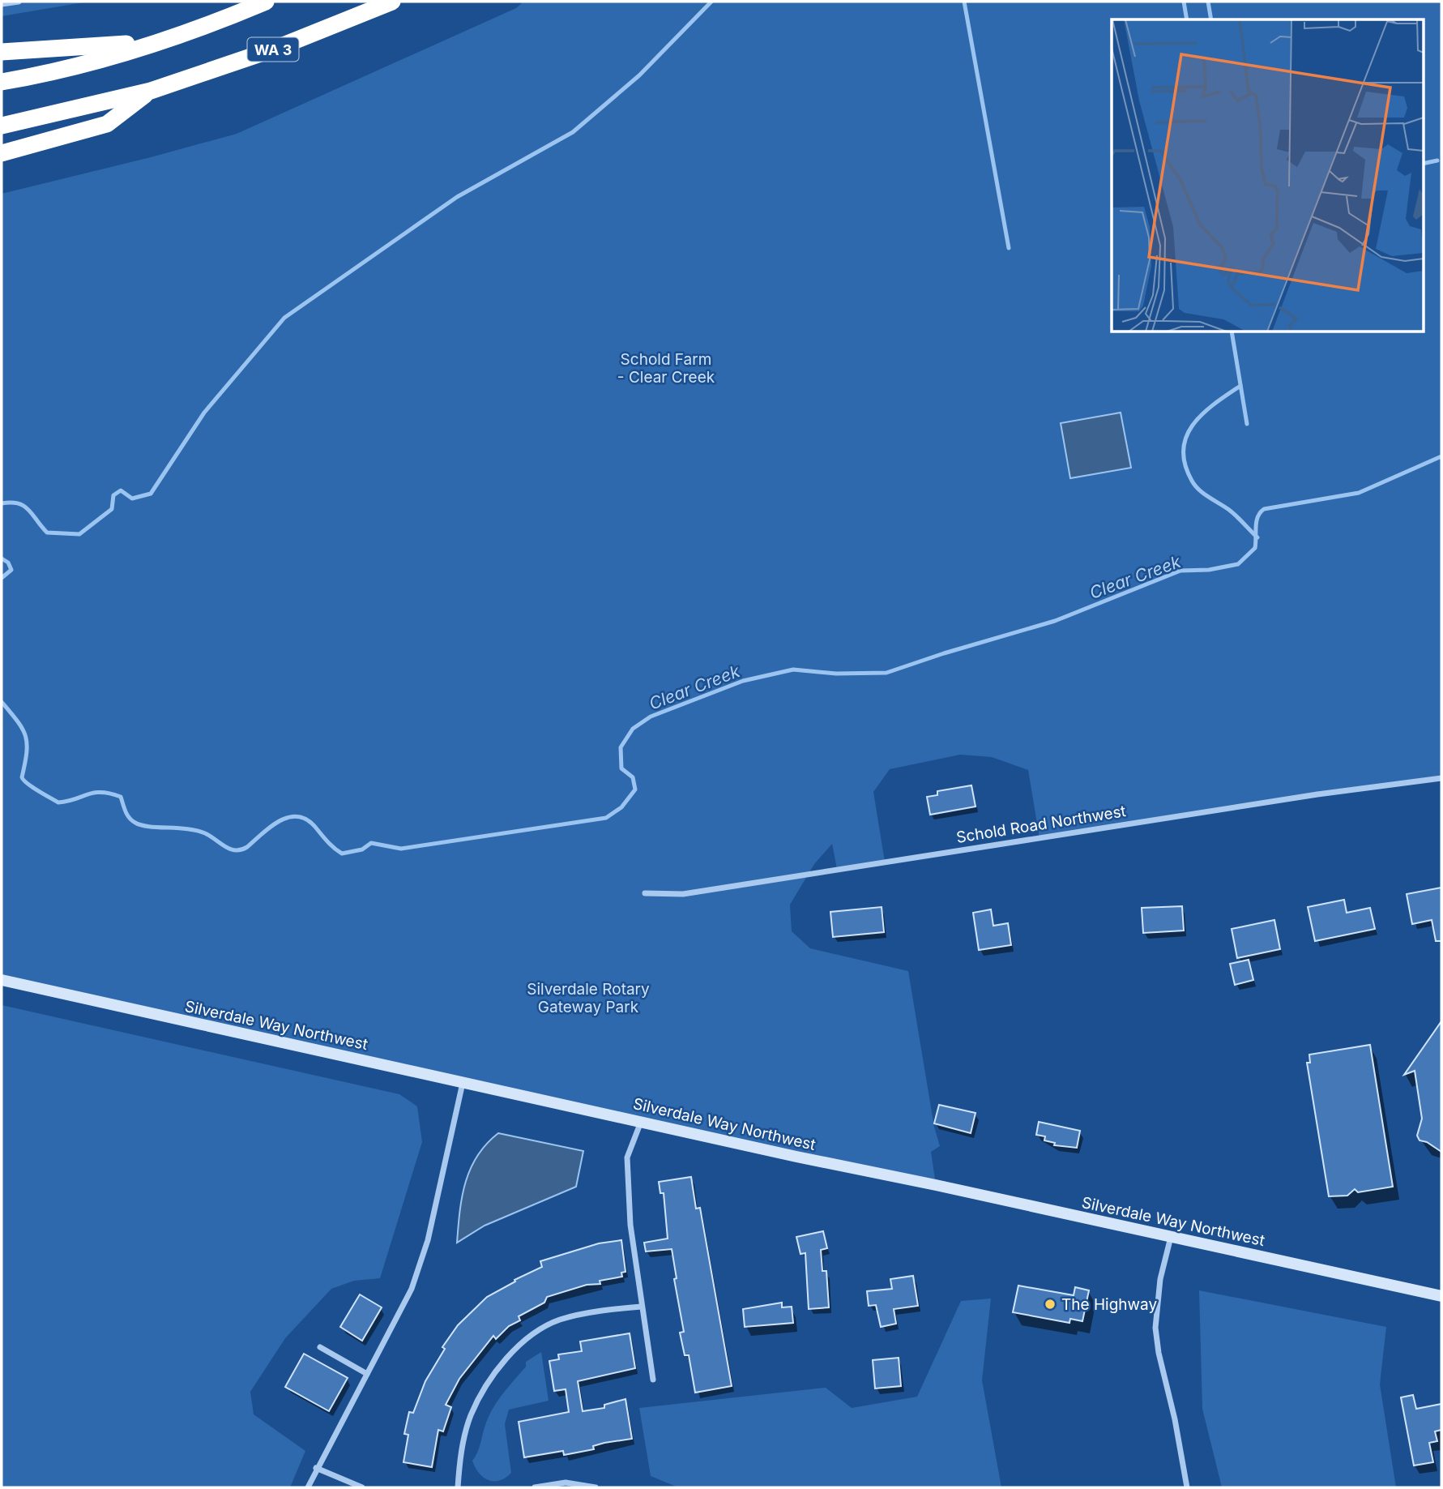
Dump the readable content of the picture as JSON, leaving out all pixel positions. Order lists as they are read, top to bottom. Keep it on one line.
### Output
{"streets":{"highway":["WA 3"],"main road":["Silverdale Way Northwest"],"street":["Schold Road Northwest"]},"water":["Clear Creek"],"parks":["Schold Farm - Clear Creek","Silverdale Rotary Gateway Park"],"places":["The Highway"]}
